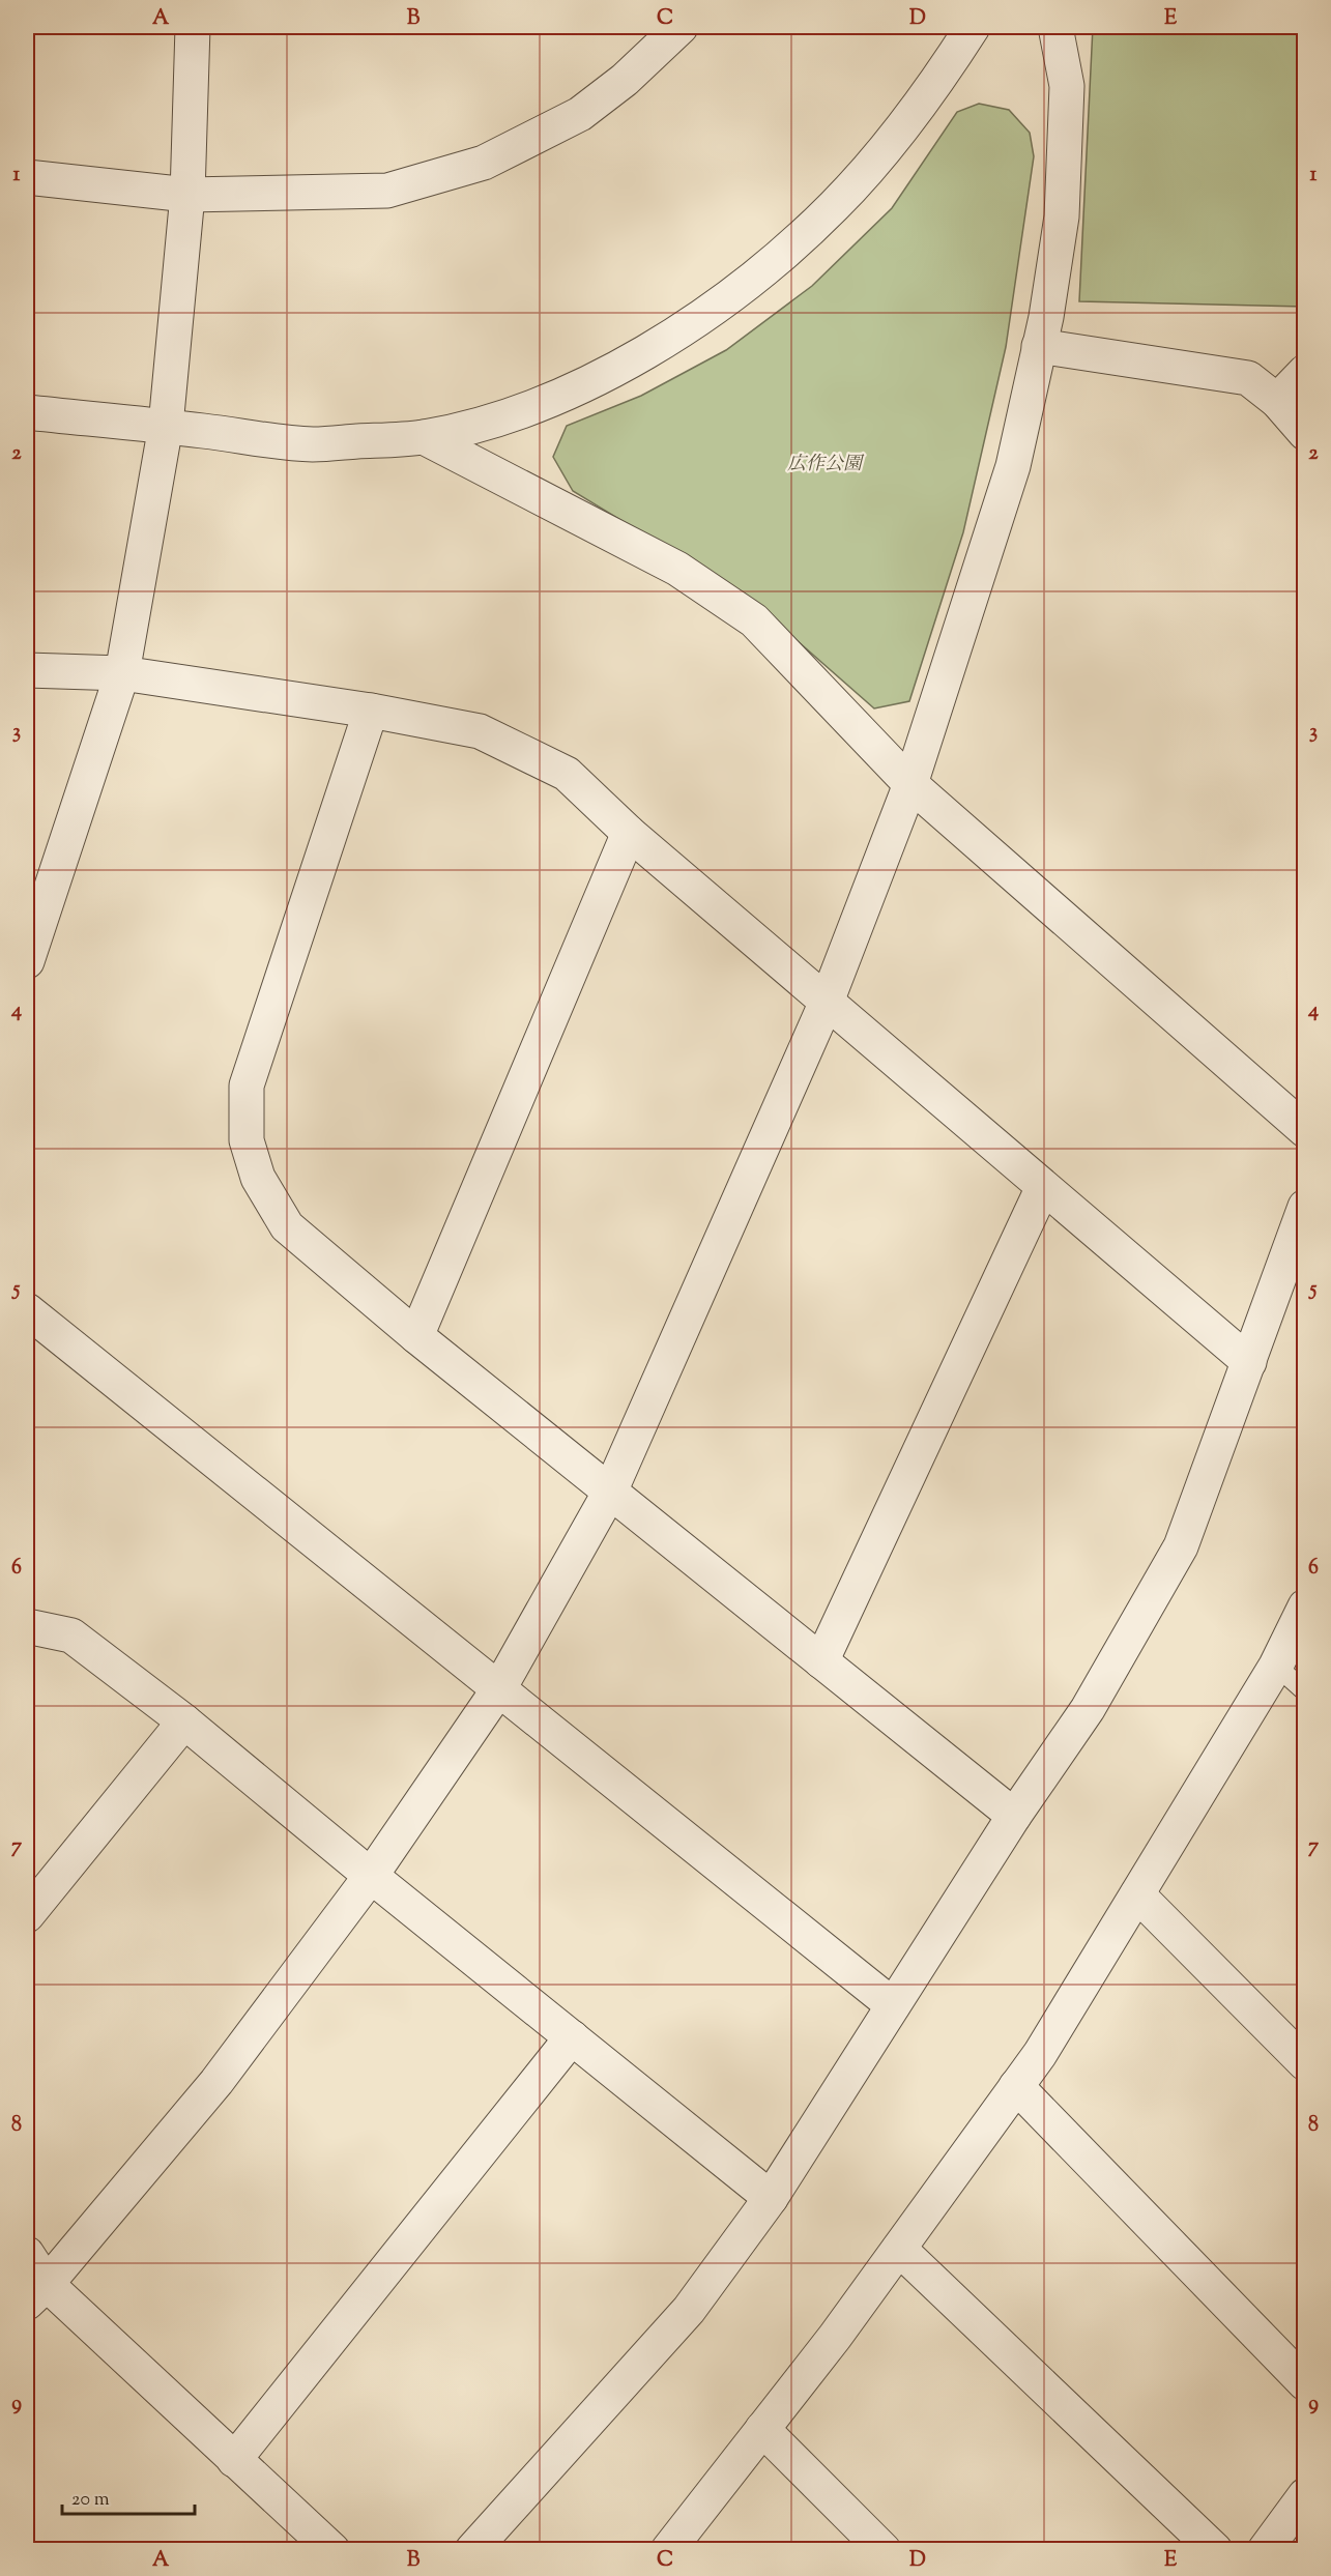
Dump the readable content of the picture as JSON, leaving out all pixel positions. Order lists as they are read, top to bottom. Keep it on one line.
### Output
{"parks":["広作公園"],"scale_bar":"20 m","grid":{"columns":["A","B","C","D","E"],"rows":["1","2","3","4","5","6","7","8","9"]}}
